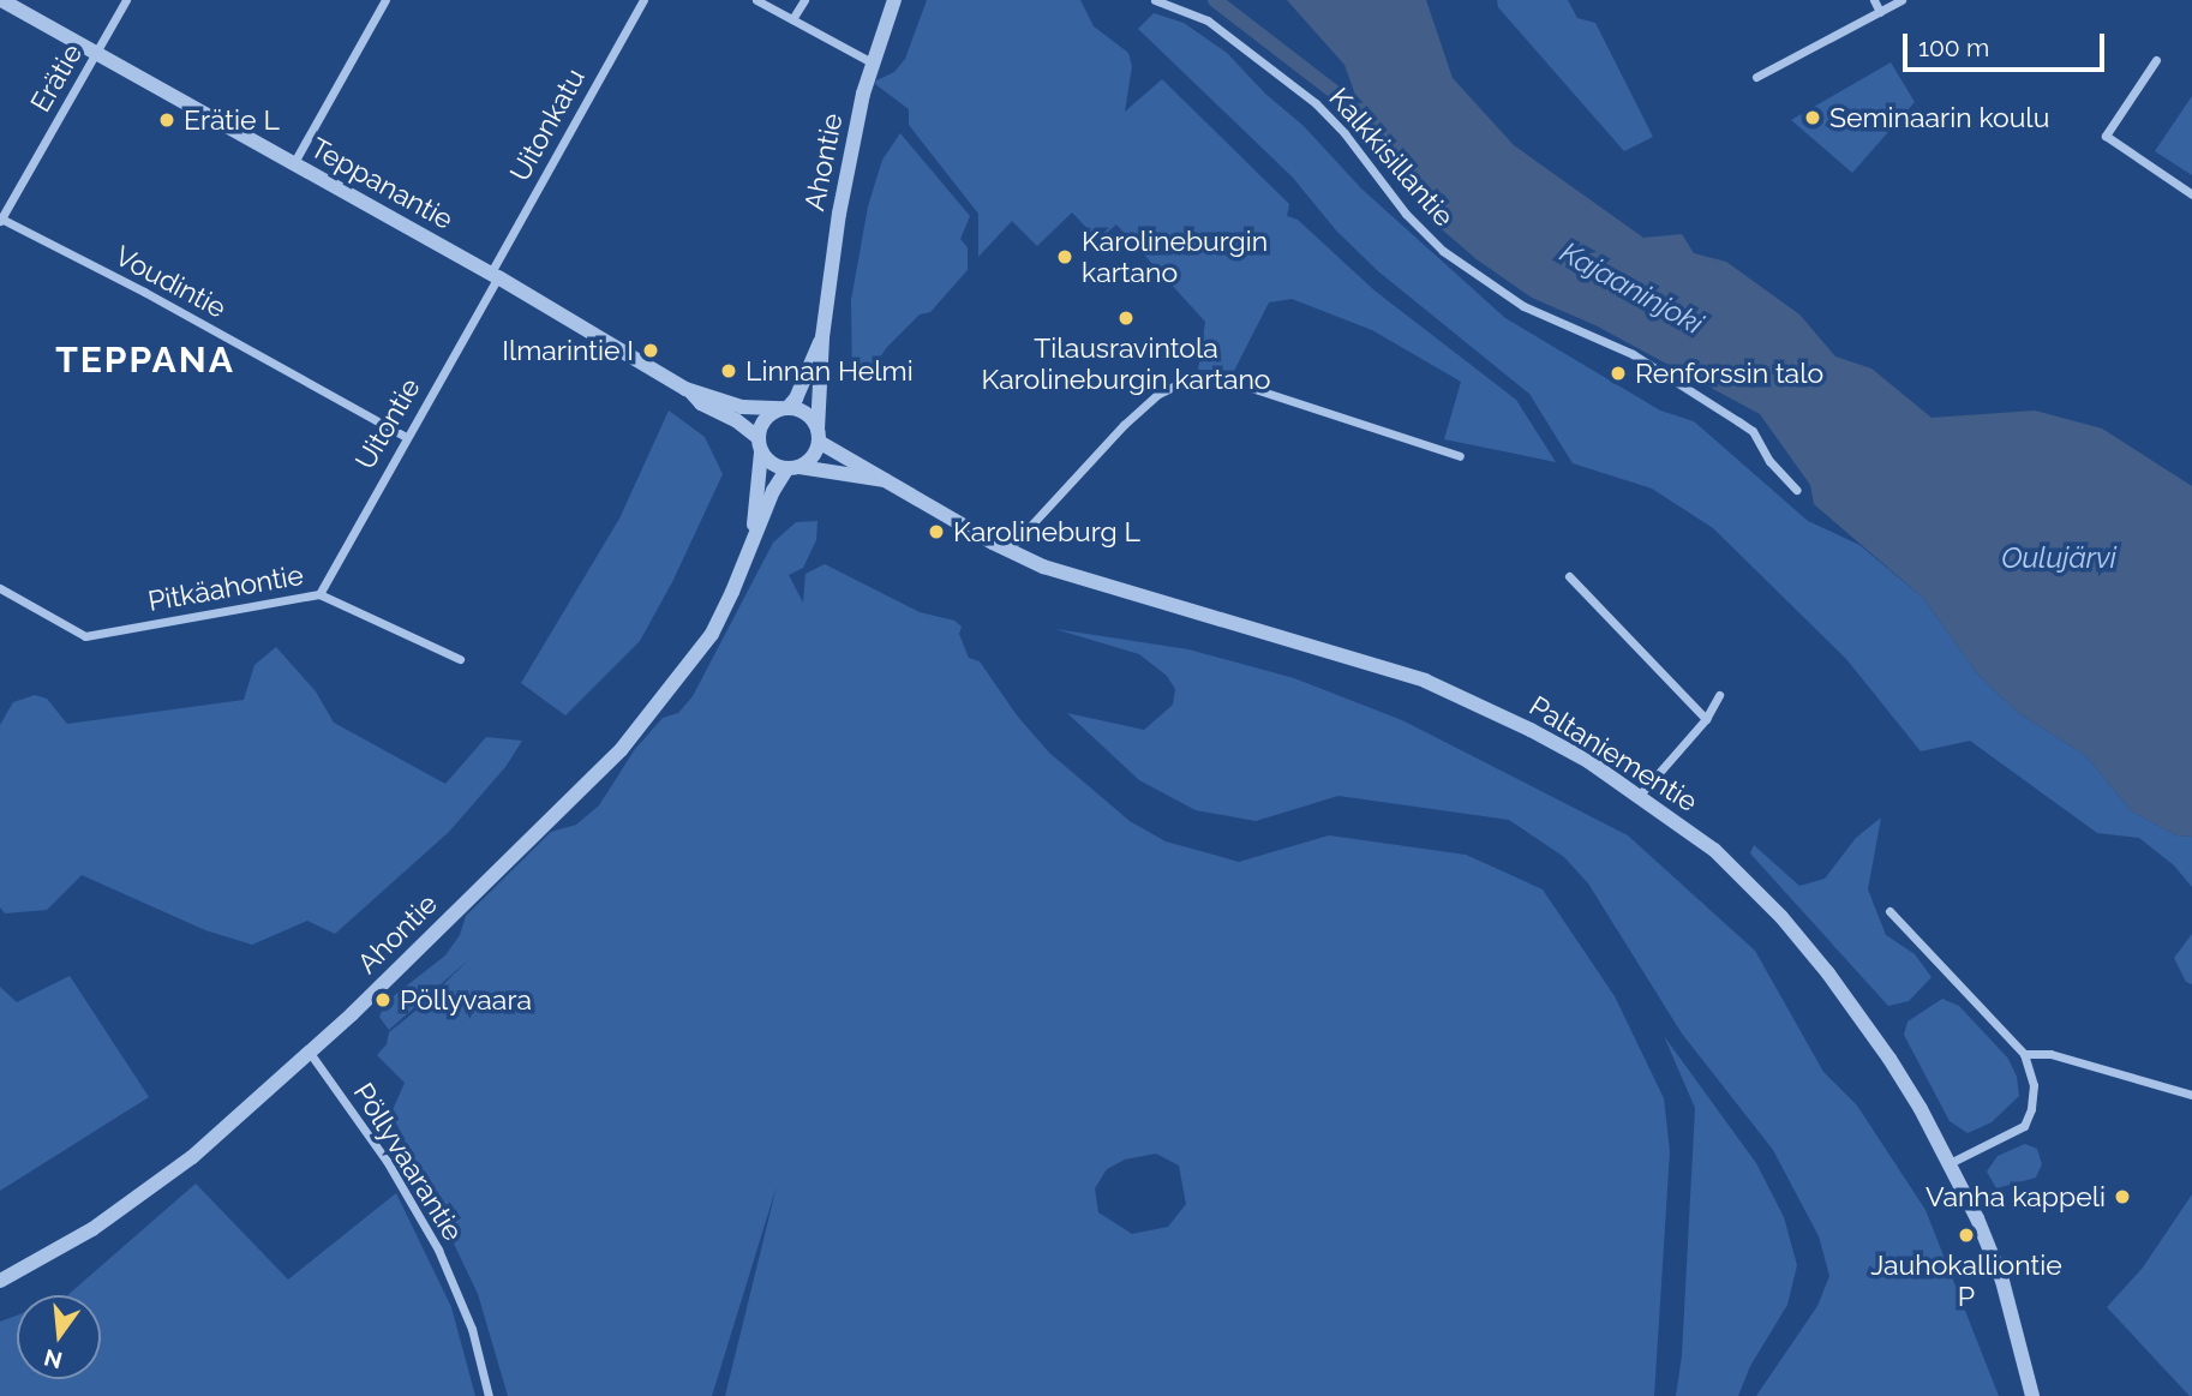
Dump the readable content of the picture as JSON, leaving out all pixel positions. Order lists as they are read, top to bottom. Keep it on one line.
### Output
{"streets":{"street":["Erätie","Uitonkatu","Kalkkisillantie","Ahontie","Teppanantie","Voudintie","Uitontie","Pitkäahontie","Paltaniementie","Pöllyvaarantie"]},"crossings":[["Erätie","Teppanantie"],["Erätie","Voudintie"],["Uitonkatu","Teppanantie"],["Uitonkatu","Uitontie"],["Ahontie","Teppanantie"],["Ahontie","Paltaniementie"],["Ahontie","Pöllyvaarantie"],["Teppanantie","Uitontie"],["Teppanantie","Paltaniementie"],["Voudintie","Uitontie"],["Uitontie","Pitkäahontie"]],"districts":["TEPPANA"],"water":["Kajaaninjoki","Oulujärvi"],"places":["Seminaarin koulu","Erätie L","Karolineburgin kartano","Tilausravintola Karolineburgin kartano","Ilmarintie I","Linnan Helmi","Renforssin talo","Karolineburg L","Pöllyvaara","Vanha kappeli","Jauhokalliontie P"],"scale_bar":"100 m","north":"bottom"}
